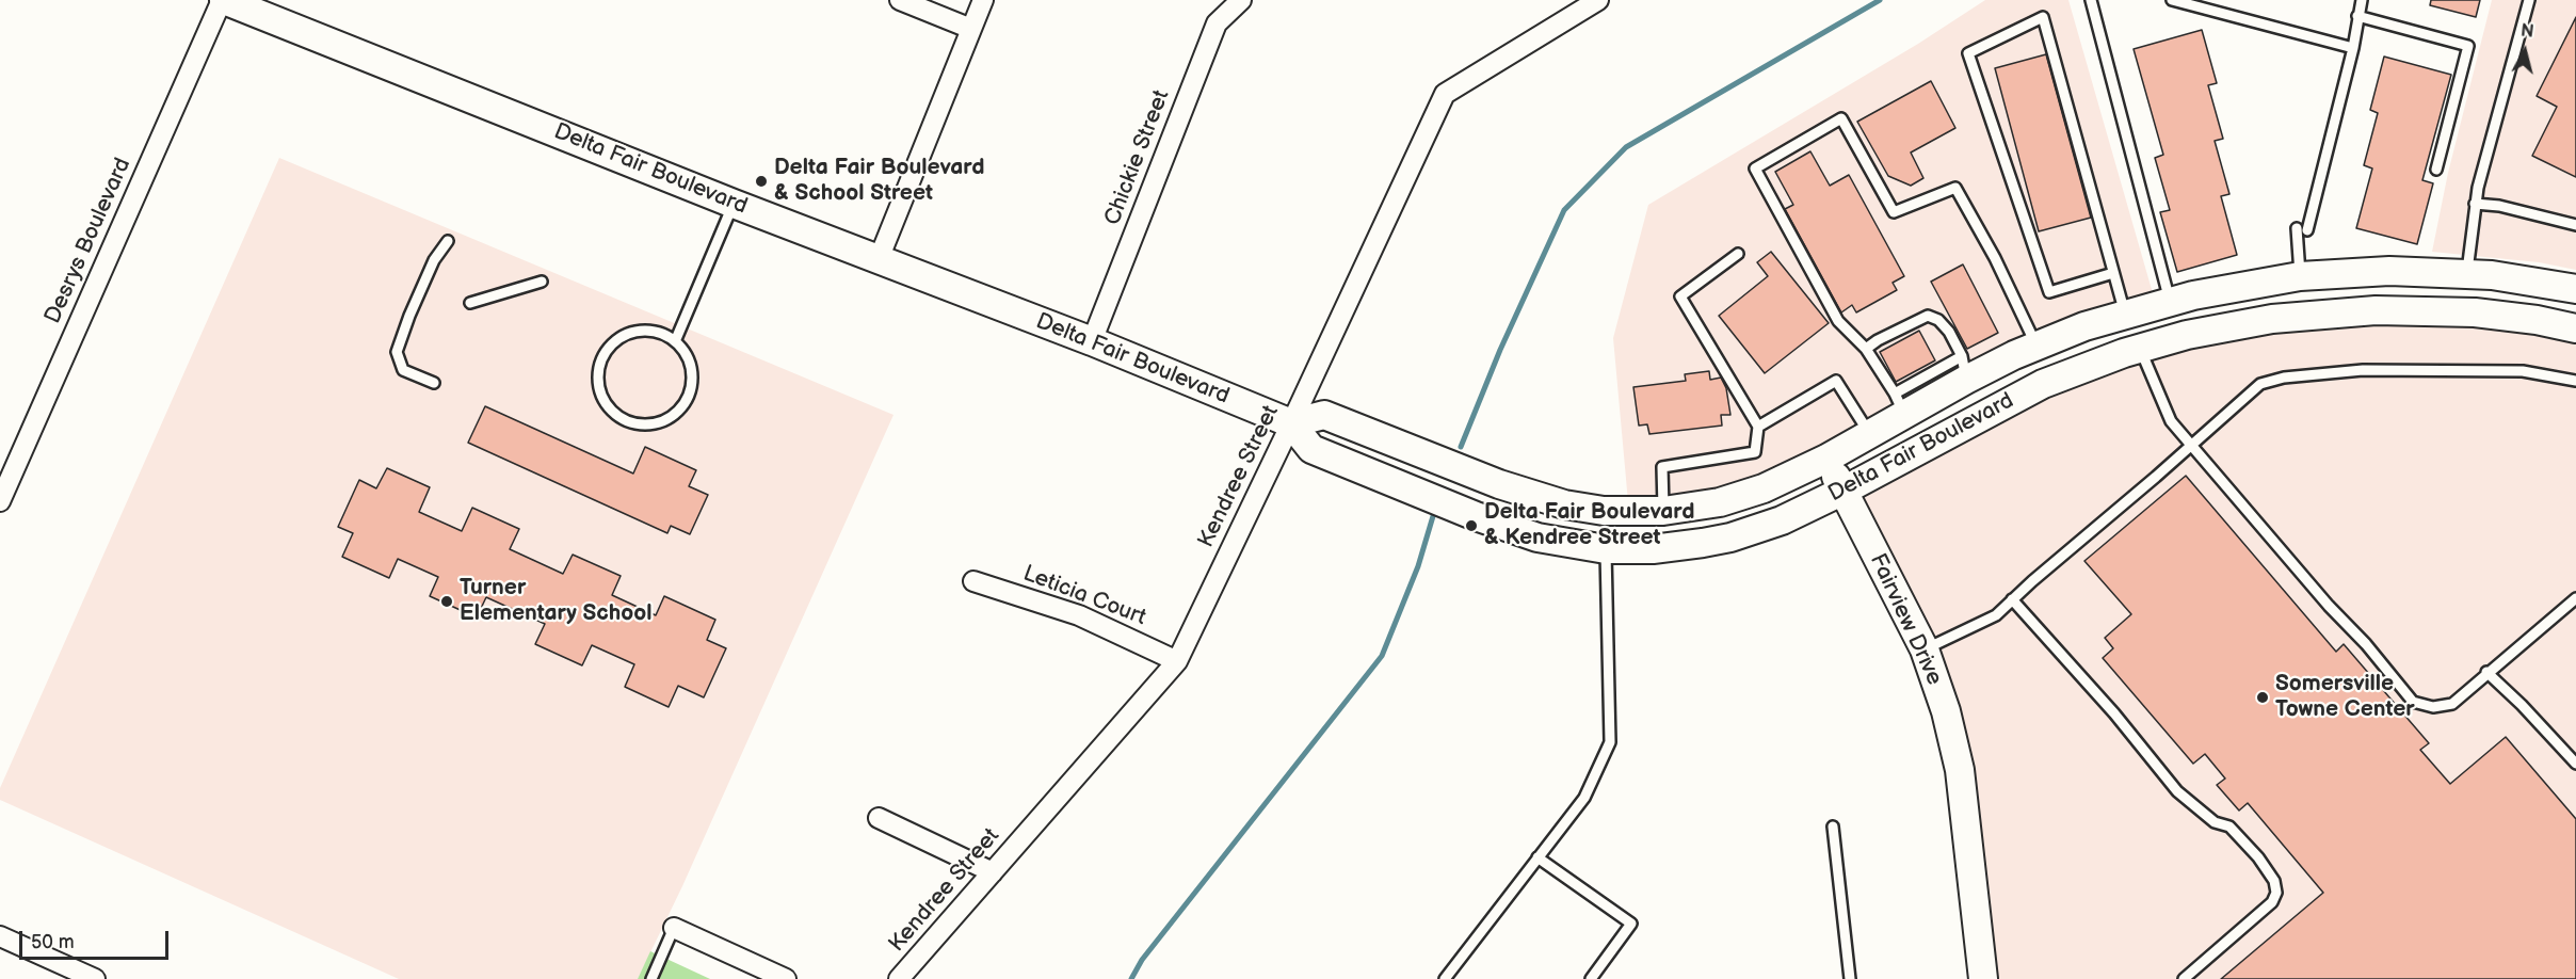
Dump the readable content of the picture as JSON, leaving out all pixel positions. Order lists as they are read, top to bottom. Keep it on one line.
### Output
{"streets":{"main road":["Delta Fair Boulevard","Fairview Drive"],"street":["Chickie Street","Desrys Boulevard","Kendree Street","Leticia Court"]},"crossings":[["Chickie Street","Delta Fair Boulevard"],["Delta Fair Boulevard","Desrys Boulevard"],["Delta Fair Boulevard","Kendree Street"],["Delta Fair Boulevard","Fairview Drive"],["Kendree Street","Leticia Court"]],"places":["Delta Fair Boulevard & School Street","Delta Fair Boulevard & Kendree Street","Turner Elementary School","Somersville Towne Center"],"scale_bar":"50 m","north":"top"}
